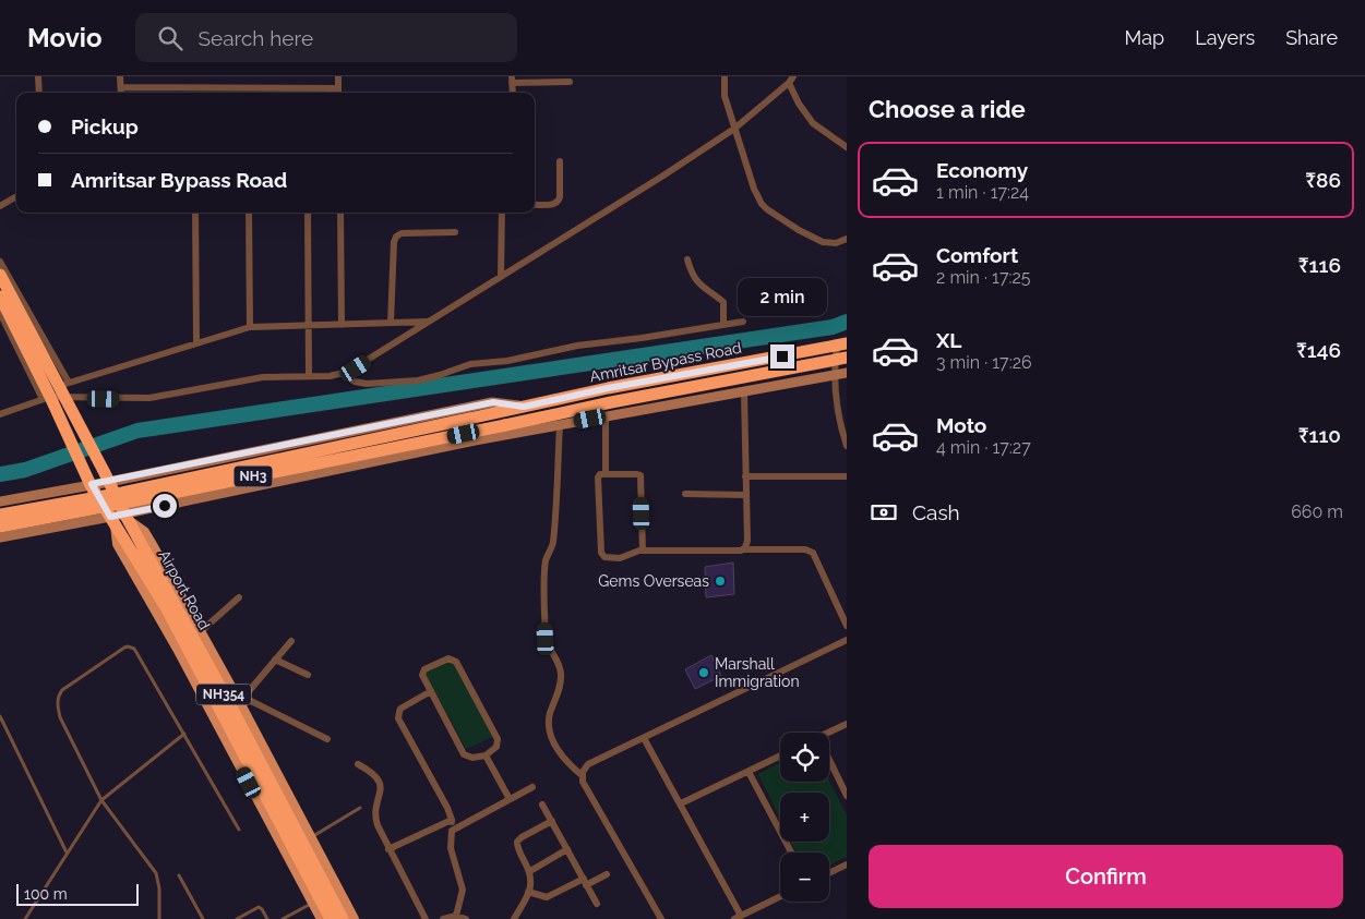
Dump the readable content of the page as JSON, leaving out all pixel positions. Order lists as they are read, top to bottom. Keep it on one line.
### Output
{"streets":{"highway":["Amritsar Bypass Road","NH3","Airport Road","NH354"]},"crossings":[["Amritsar Bypass Road","NH3"]],"places":["Gems Overseas","Marshall Immigration"],"scale_bar":"100 m","page":{"header":"Movio","search":"Search here","nav":["Map","Layers","Share"],"heading":"Choose a ride","banner":["Pickup","Amritsar Bypass Road"],"list":[{"name":"Economy","note":"1 min · 17:24","value":"₹86"},{"name":"Comfort","note":"2 min · 17:25","value":"₹116"},{"name":"XL","note":"3 min · 17:26","value":"₹146"},{"name":"Moto","note":"4 min · 17:27","value":"₹110"}],"bubble":"2 min","pay":["Cash","660 m"],"map_buttons":["+","−"],"buttons":"Confirm","scale":"100 m"}}
